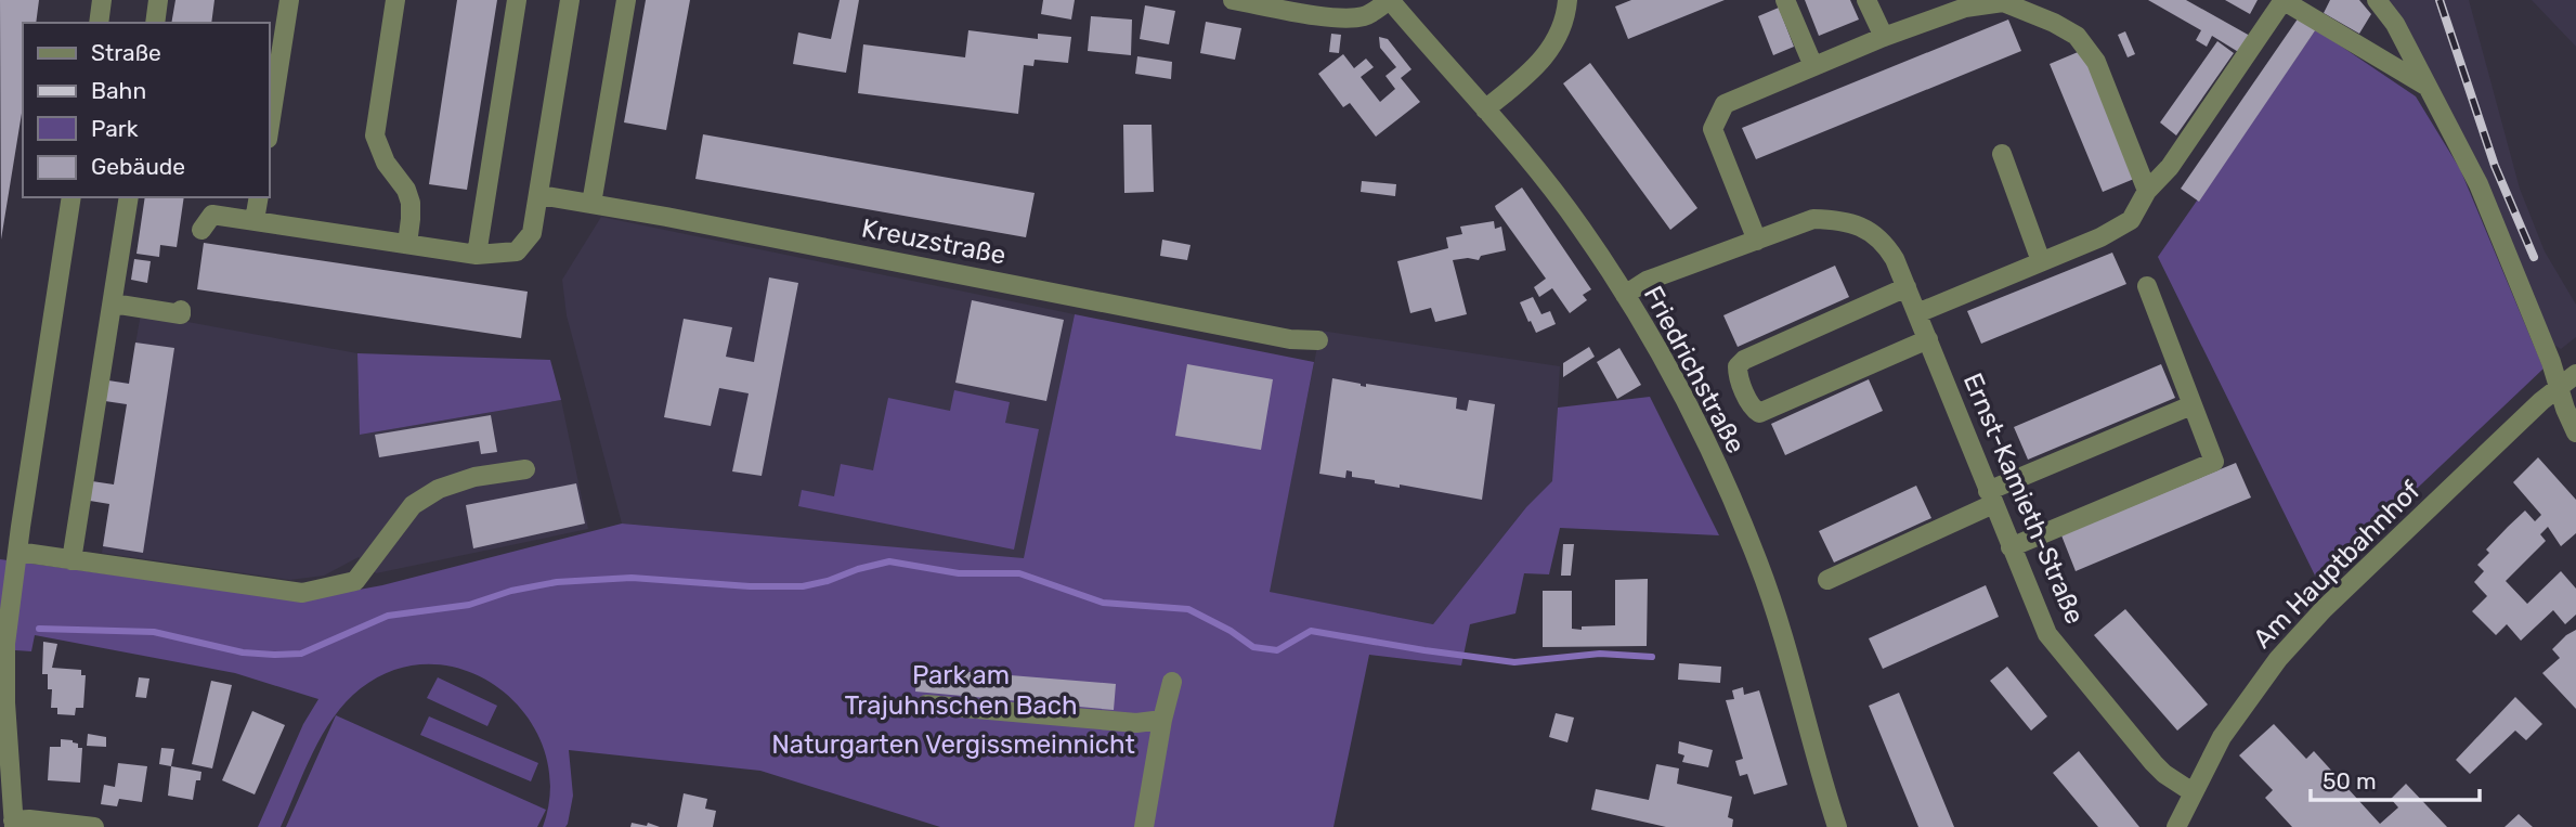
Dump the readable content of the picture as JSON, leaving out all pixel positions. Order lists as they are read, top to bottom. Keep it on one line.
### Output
{"streets":{"street":["Kreuzstraße","Friedrichstraße","Ernst-Kamieth-Straße","Am Hauptbahnhof"]},"crossings":[["Friedrichstraße","Ernst-Kamieth-Straße"],["Ernst-Kamieth-Straße","Am Hauptbahnhof"]],"parks":["Park am Trajuhnschen Bach","Naturgarten Vergissmeinnicht"],"legend":["Straße","Bahn","Park","Gebäude"],"scale_bar":"50 m"}
